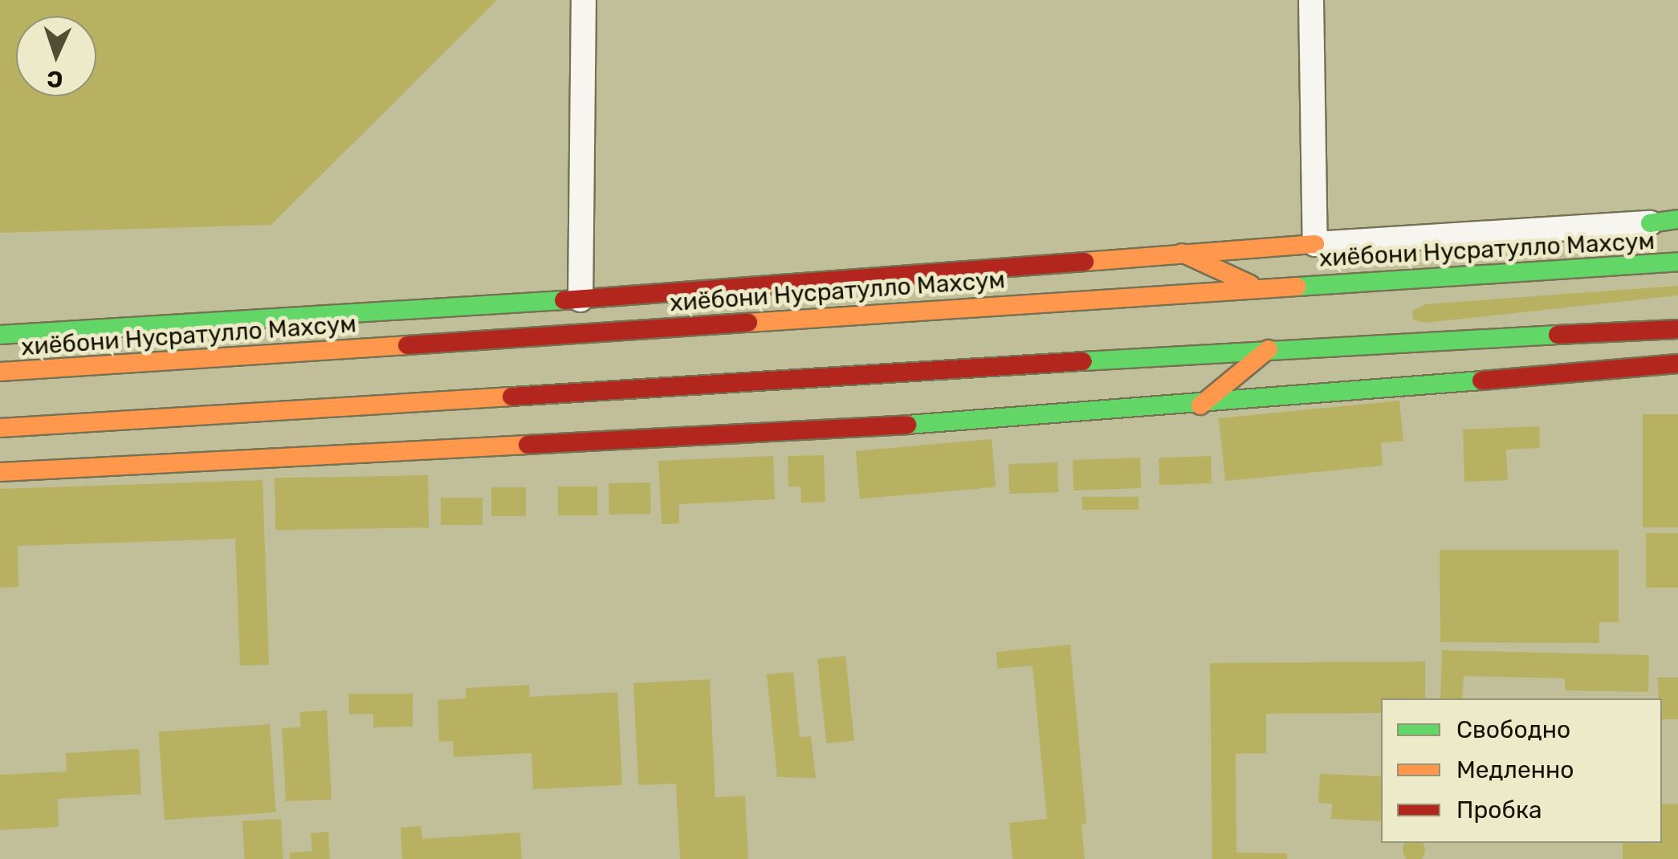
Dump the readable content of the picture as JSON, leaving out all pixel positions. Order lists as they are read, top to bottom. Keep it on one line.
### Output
{"streets":{"main road":["хиёбони Нусратулло Махсум"]},"legend":["Свободно","Медленно","Пробка"],"north":"bottom"}
